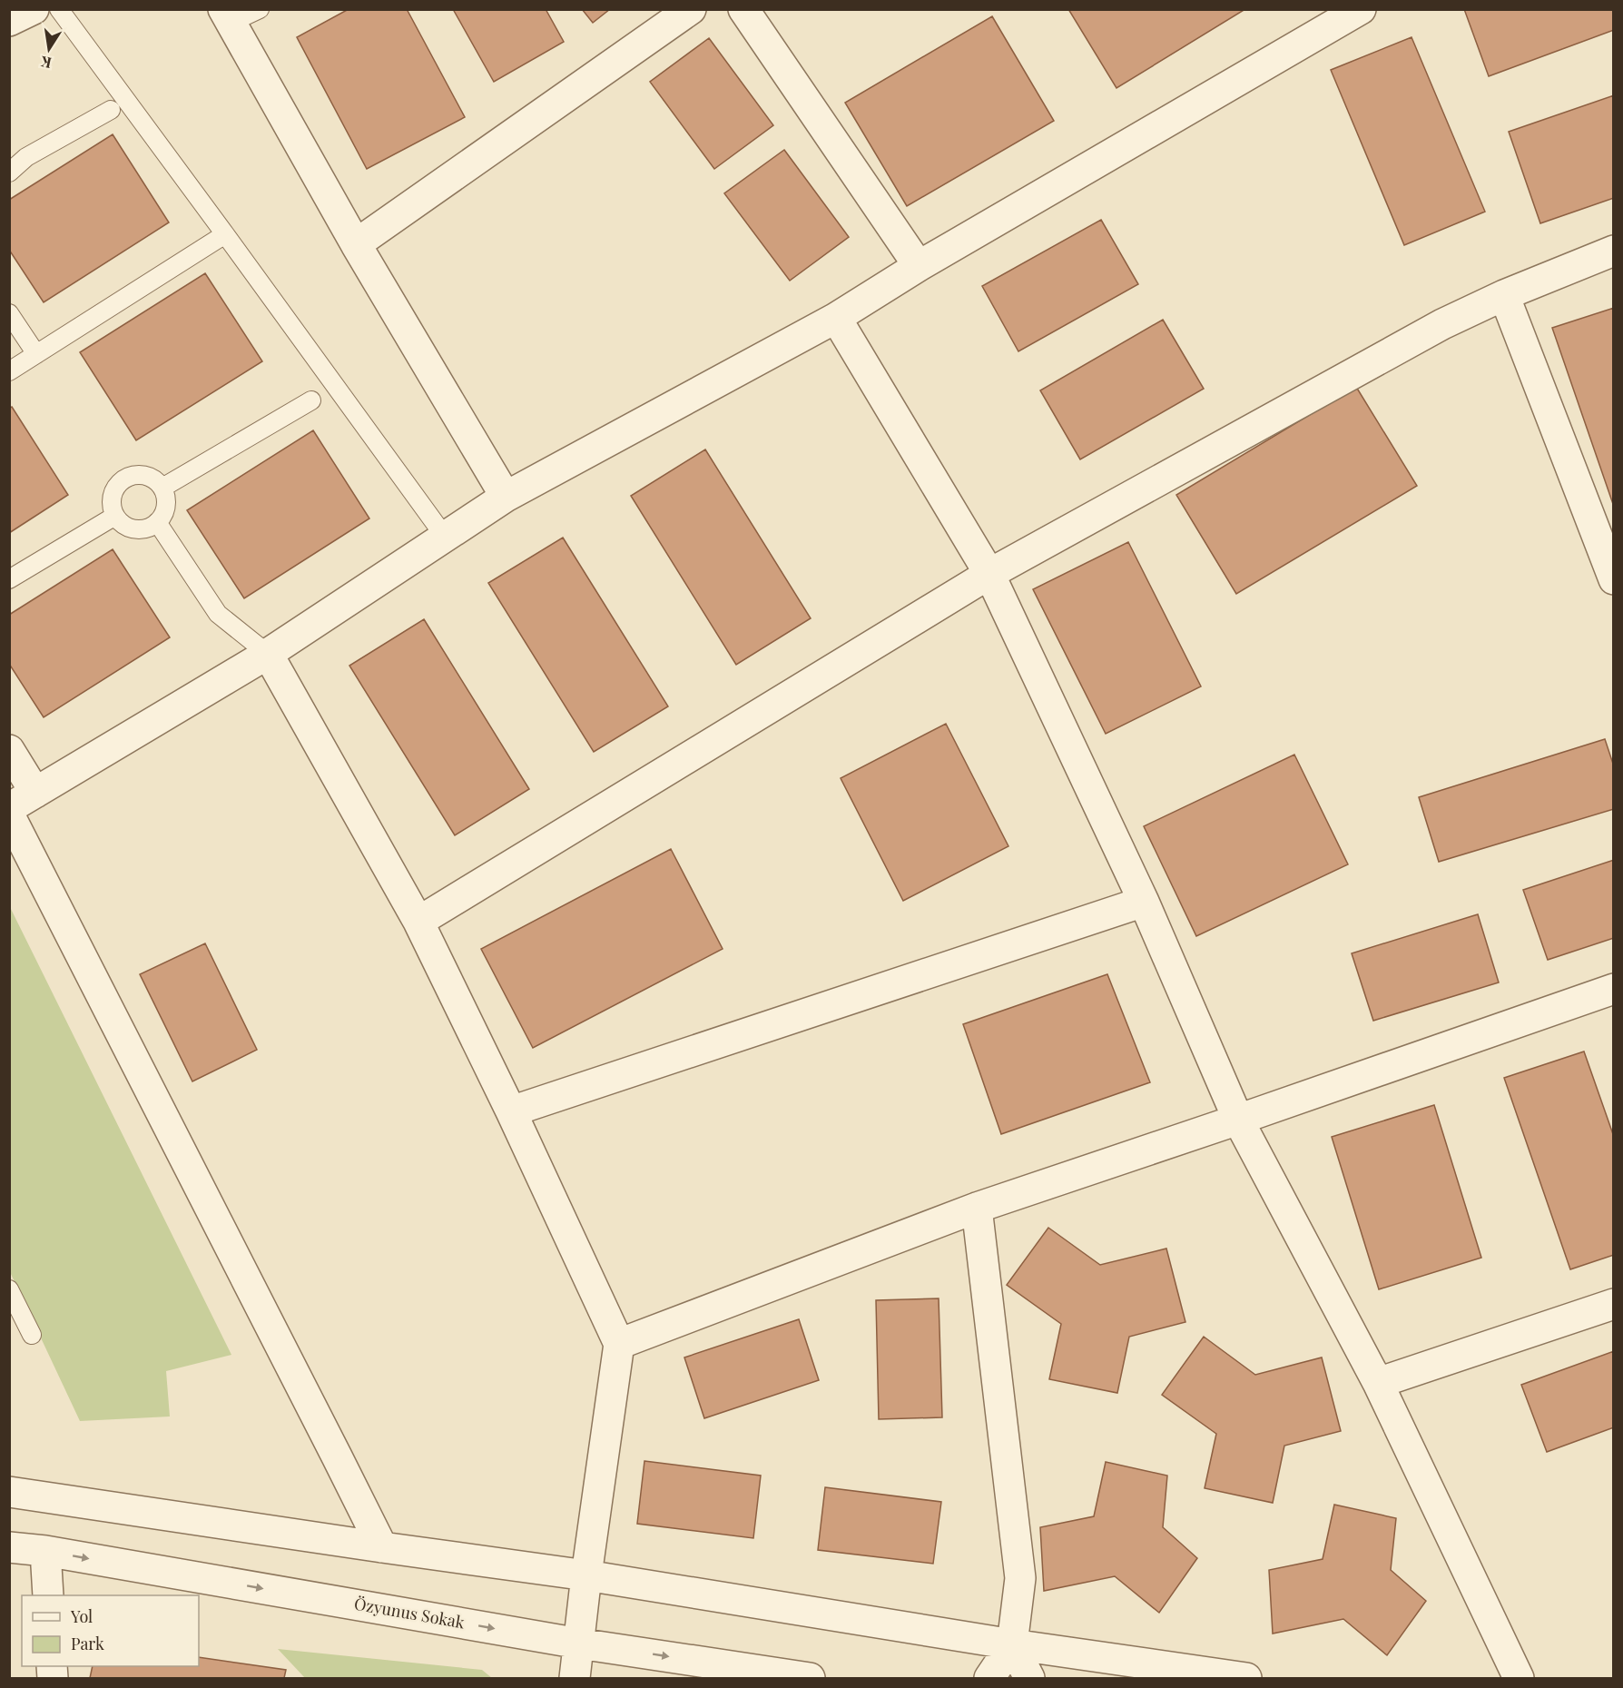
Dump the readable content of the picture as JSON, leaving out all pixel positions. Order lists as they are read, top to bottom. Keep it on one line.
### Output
{"streets":{"street":["Özyunus Sokak"]},"legend":["Yol","Park"],"north":"bottom"}
